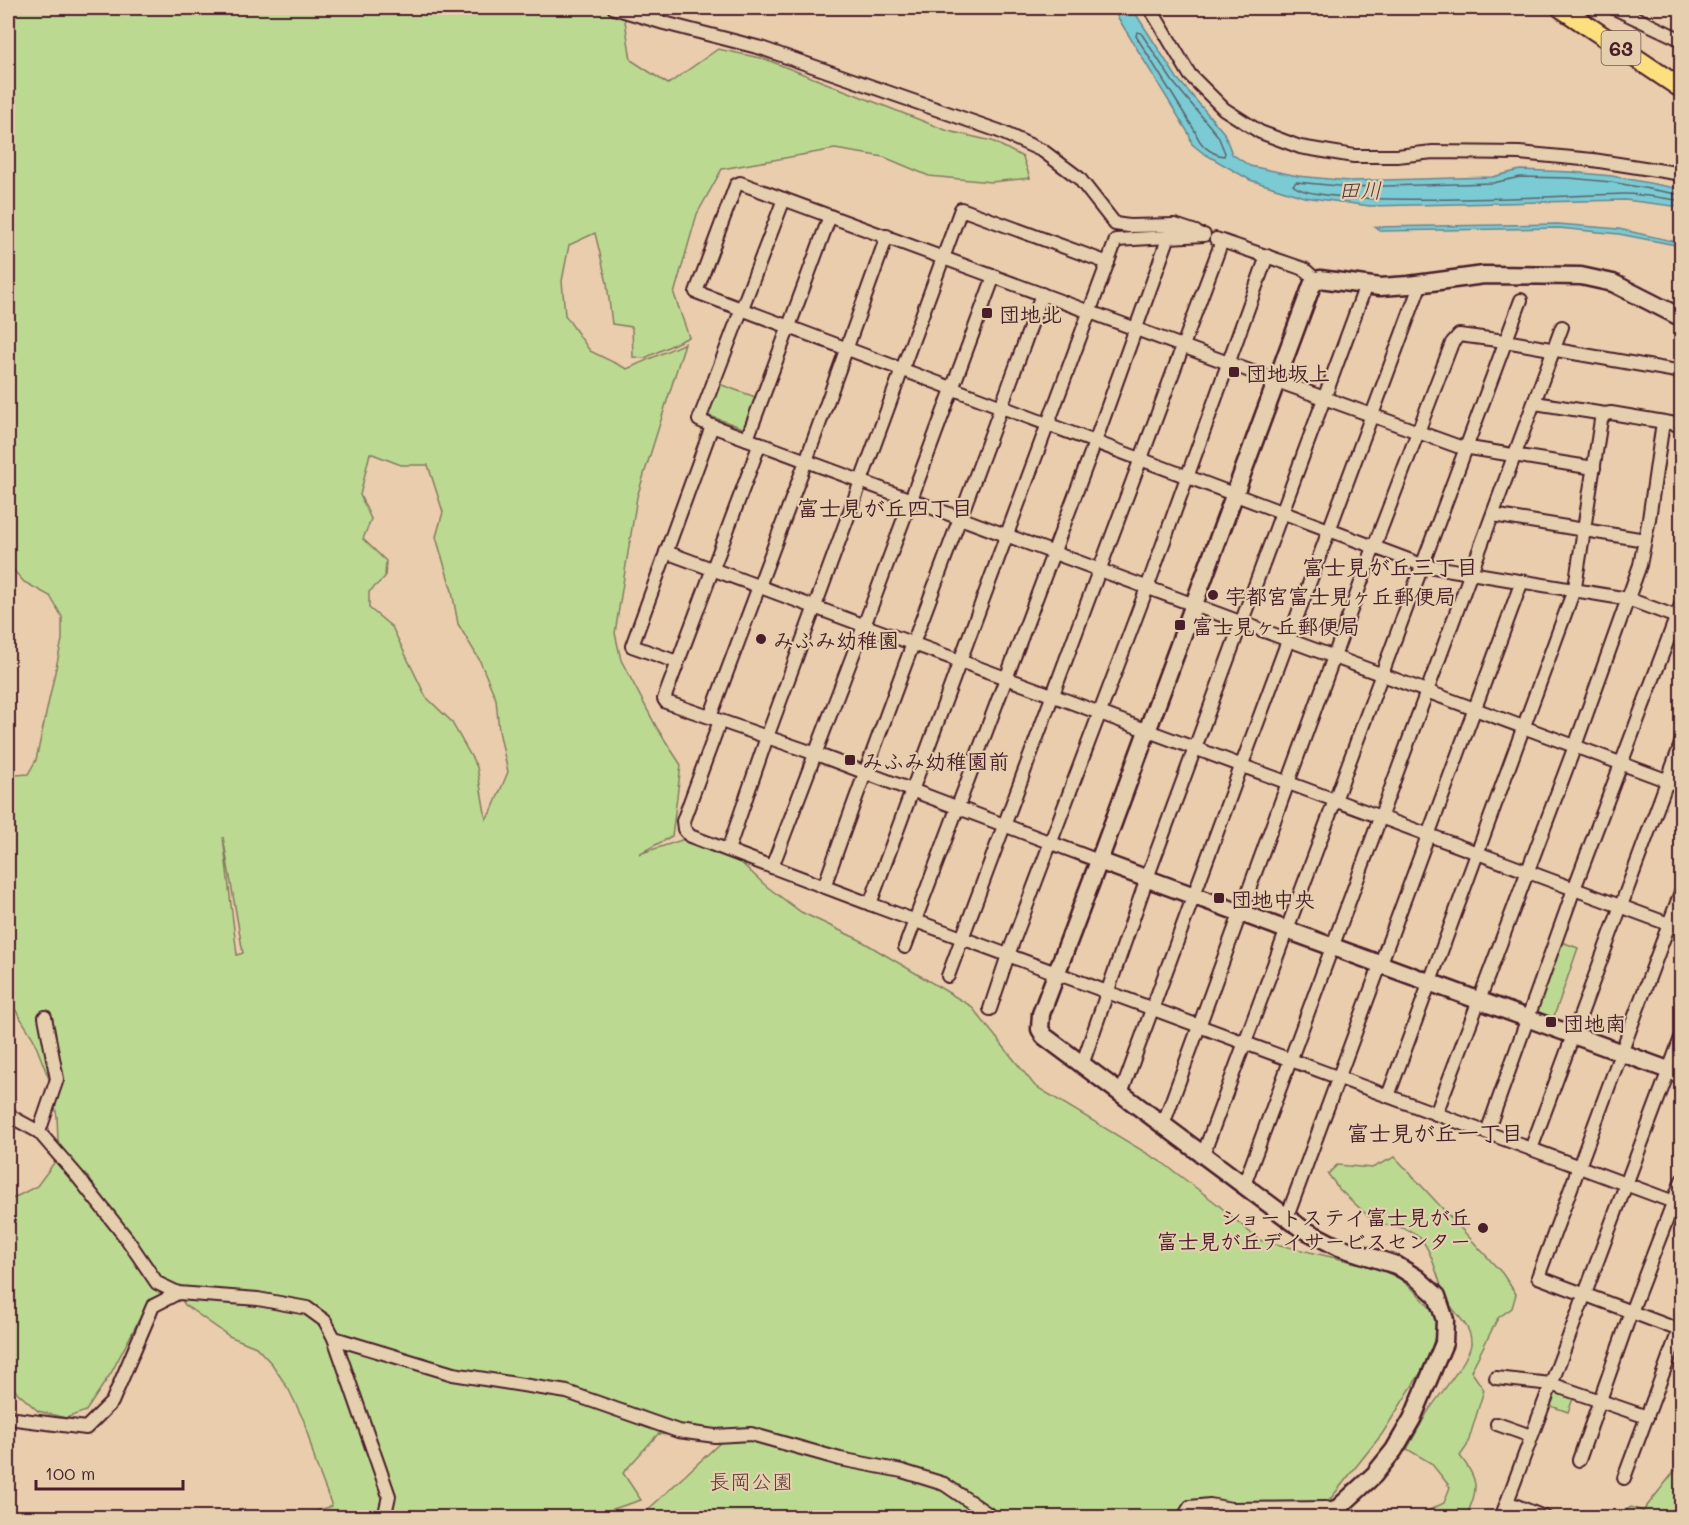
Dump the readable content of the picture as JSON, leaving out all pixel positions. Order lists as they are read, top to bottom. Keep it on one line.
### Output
{"streets":{"main road":["63"]},"districts":["富士見が丘四丁目","富士見が丘三丁目","富士見が丘一丁目"],"water":["田川"],"parks":["長岡公園"],"places":{"transit":["団地北","団地坂上","富士見ヶ丘郵便局","みふみ幼稚園前","団地中央","団地南"],"other":["宇都宮富士見ヶ丘郵便局","みふみ幼稚園","ショートステイ富士見が丘 富士見が丘デイサービスセンター"]},"scale_bar":"100 m"}
